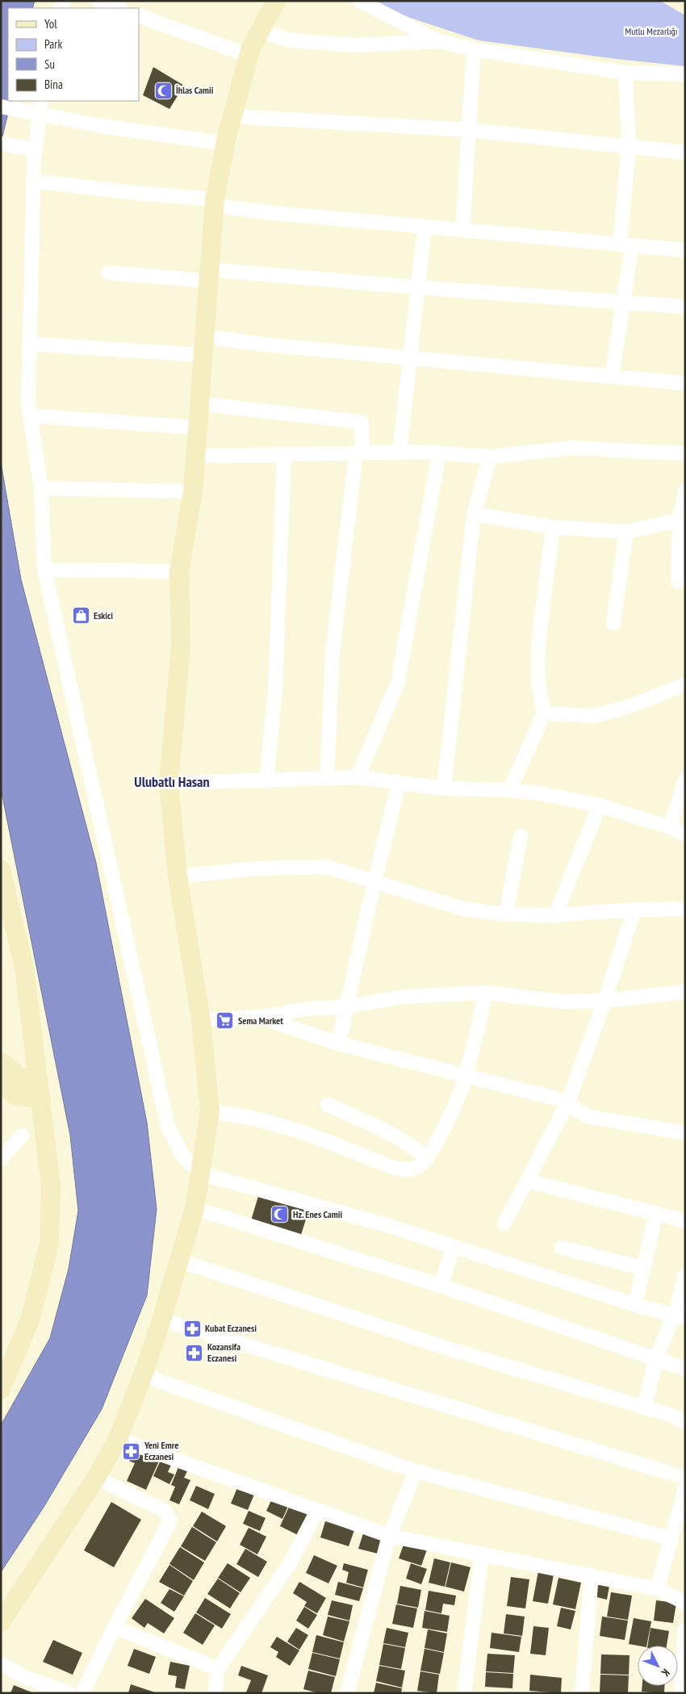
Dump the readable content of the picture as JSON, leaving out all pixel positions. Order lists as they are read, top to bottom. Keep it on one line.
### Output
{"districts":["Ulubatlı Hasan"],"parks":["Mutlu Mezarlığı"],"places":{"mosque":["İhlas Camii","Hz. Enes Camii"],"shop":["Eskici"],"supermarket":["Sema Market"],"pharmacy":["Kubat Eczanesi","Kozansifa Eczanesi","Yeni Emre Eczanesi"]},"legend":["Yol","Park","Su","Bina"],"north":"bottom right"}
